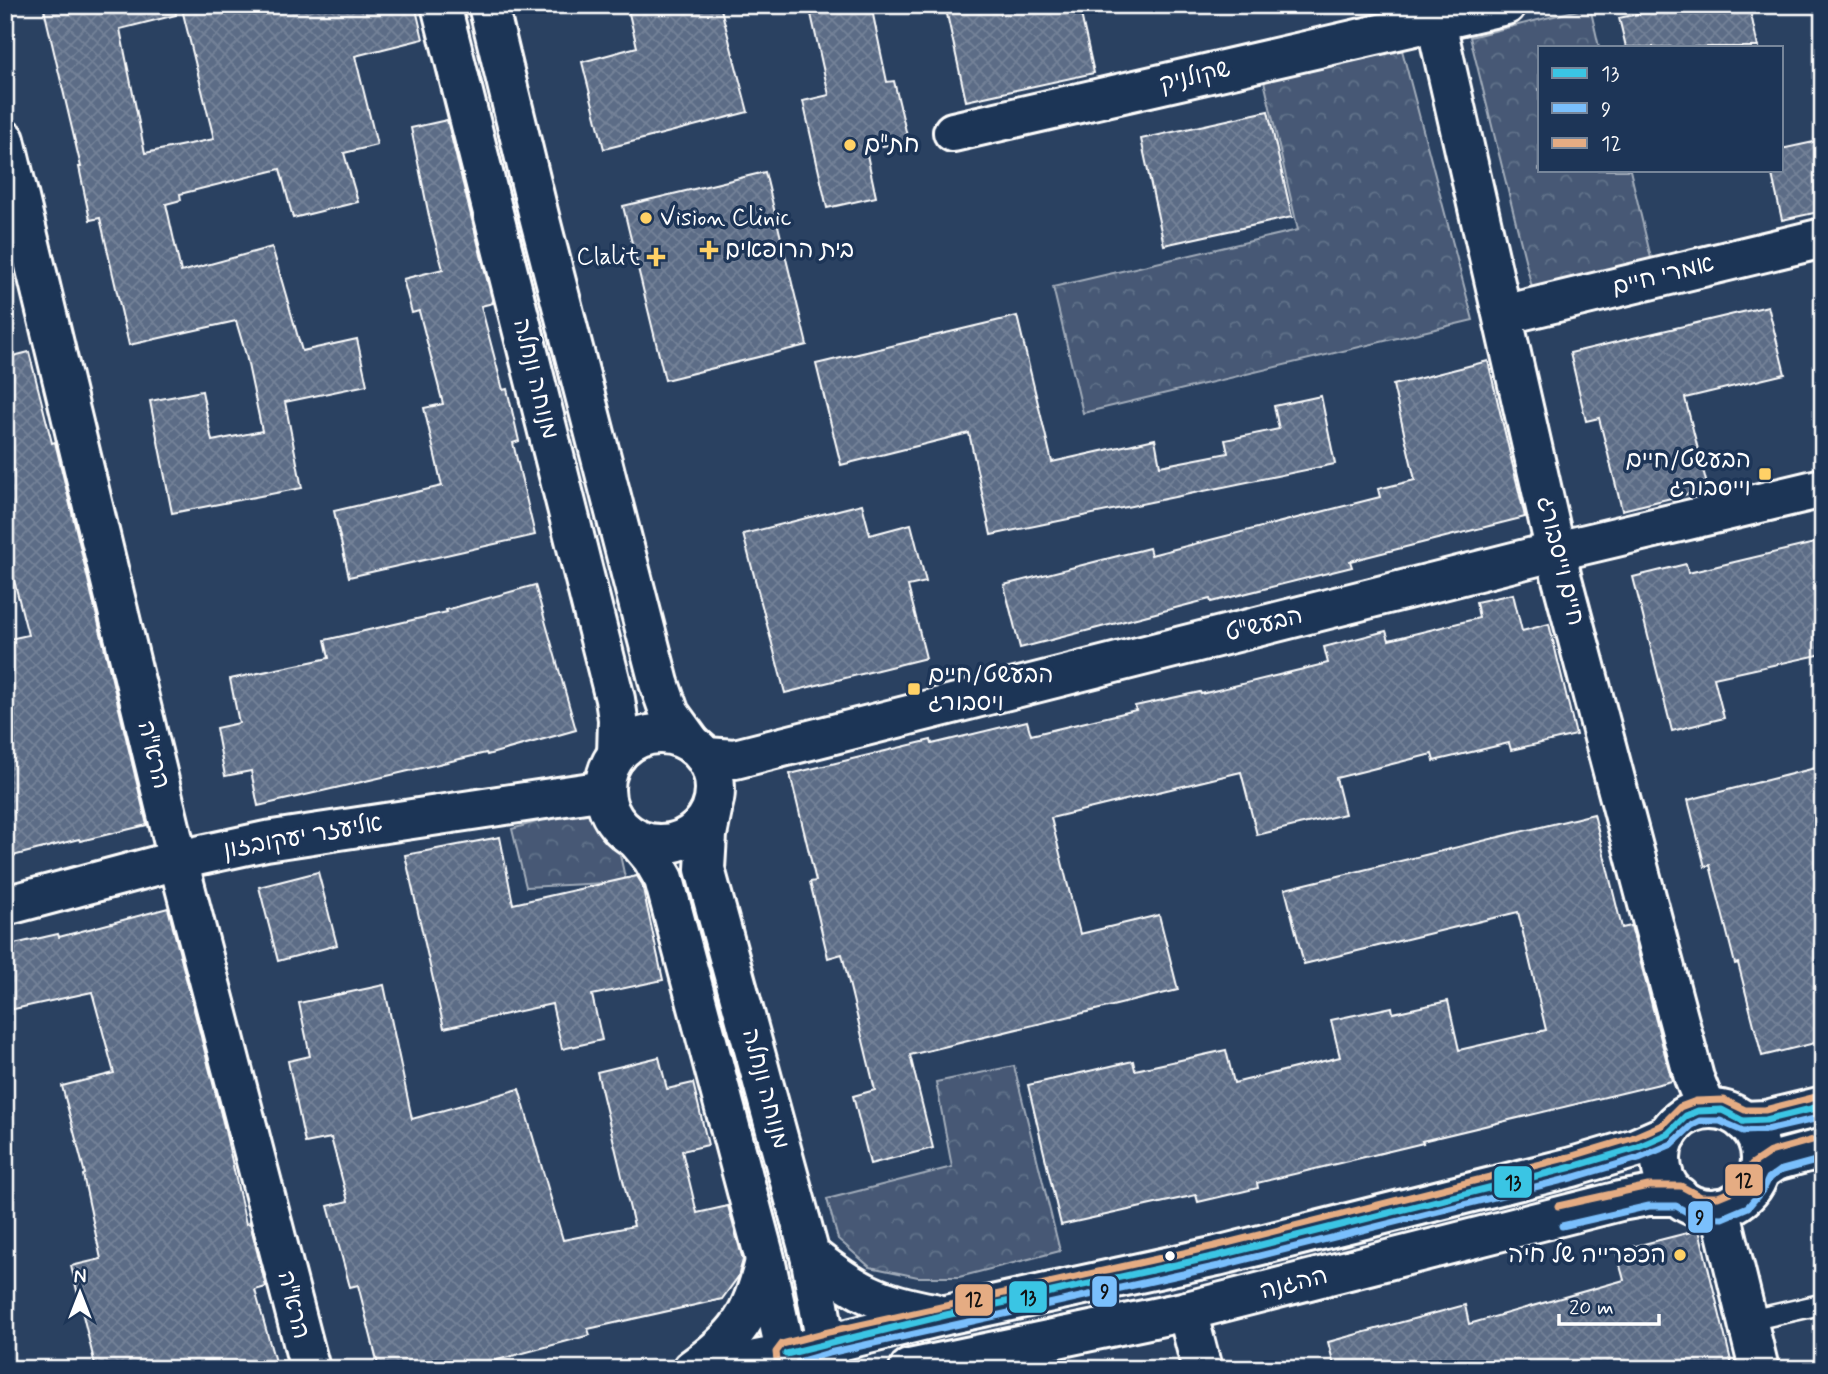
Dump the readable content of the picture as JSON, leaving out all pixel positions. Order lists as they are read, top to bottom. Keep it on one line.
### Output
{"streets":{"street":["שקולניק","אמרי חיים","מנוחה ונחלה","חיים וייסבורג","הבעש\"ט","הרא\"ה","אליעזר יעקובזון","ההגנה"]},"crossings":[["שקולניק","חיים וייסבורג"],["אמרי חיים","חיים וייסבורג"],["מנוחה ונחלה","הבעש\"ט"],["מנוחה ונחלה","אליעזר יעקובזון"],["מנוחה ונחלה","ההגנה"],["חיים וייסבורג","הבעש\"ט"],["חיים וייסבורג","ההגנה"],["הבעש\"ט","אליעזר יעקובזון"],["הרא\"ה","אליעזר יעקובזון"]],"places":{"other":["חת\"ם","Vision Clinic","הכפרייה של חיה"],"health":["בית הרופאים","Clalit"],"transit":["הבעשט/חיים וייסבורג","הבעשט/חיים ויסבורג"]},"lines":["transit line 12","transit line 13","transit line 9"],"legend":["13","9","12"],"scale_bar":"20 m","north":"top"}
